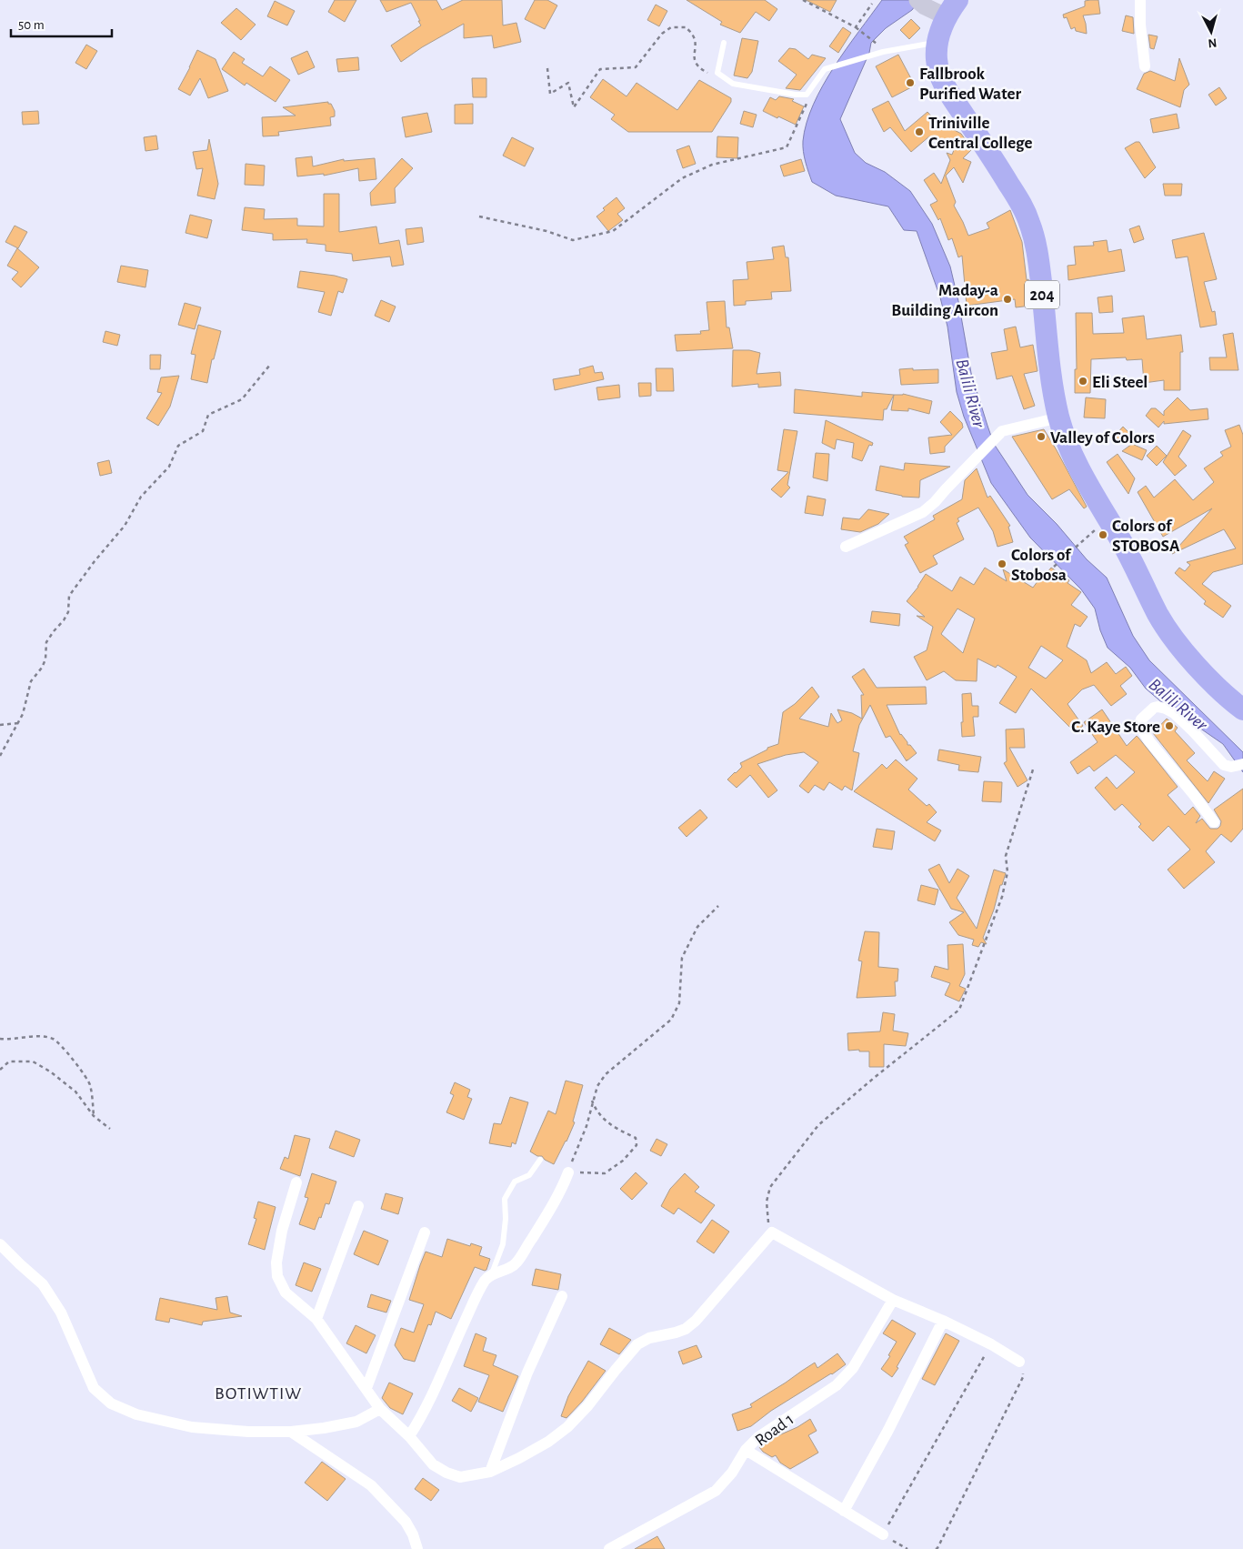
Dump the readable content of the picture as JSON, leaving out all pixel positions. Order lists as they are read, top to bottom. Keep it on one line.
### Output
{"streets":{"highway":["204"],"street":["Road 1"]},"districts":["BOTIWTIW"],"water":["Balili River"],"places":["Fallbrook Purified Water","Triniville Central College","Maday-a Building Aircon","Eli Steel","Valley of Colors","Colors of STOBOSA","Colors of Stobosa","C. Kaye Store"],"scale_bar":"50 m","north":"bottom"}
